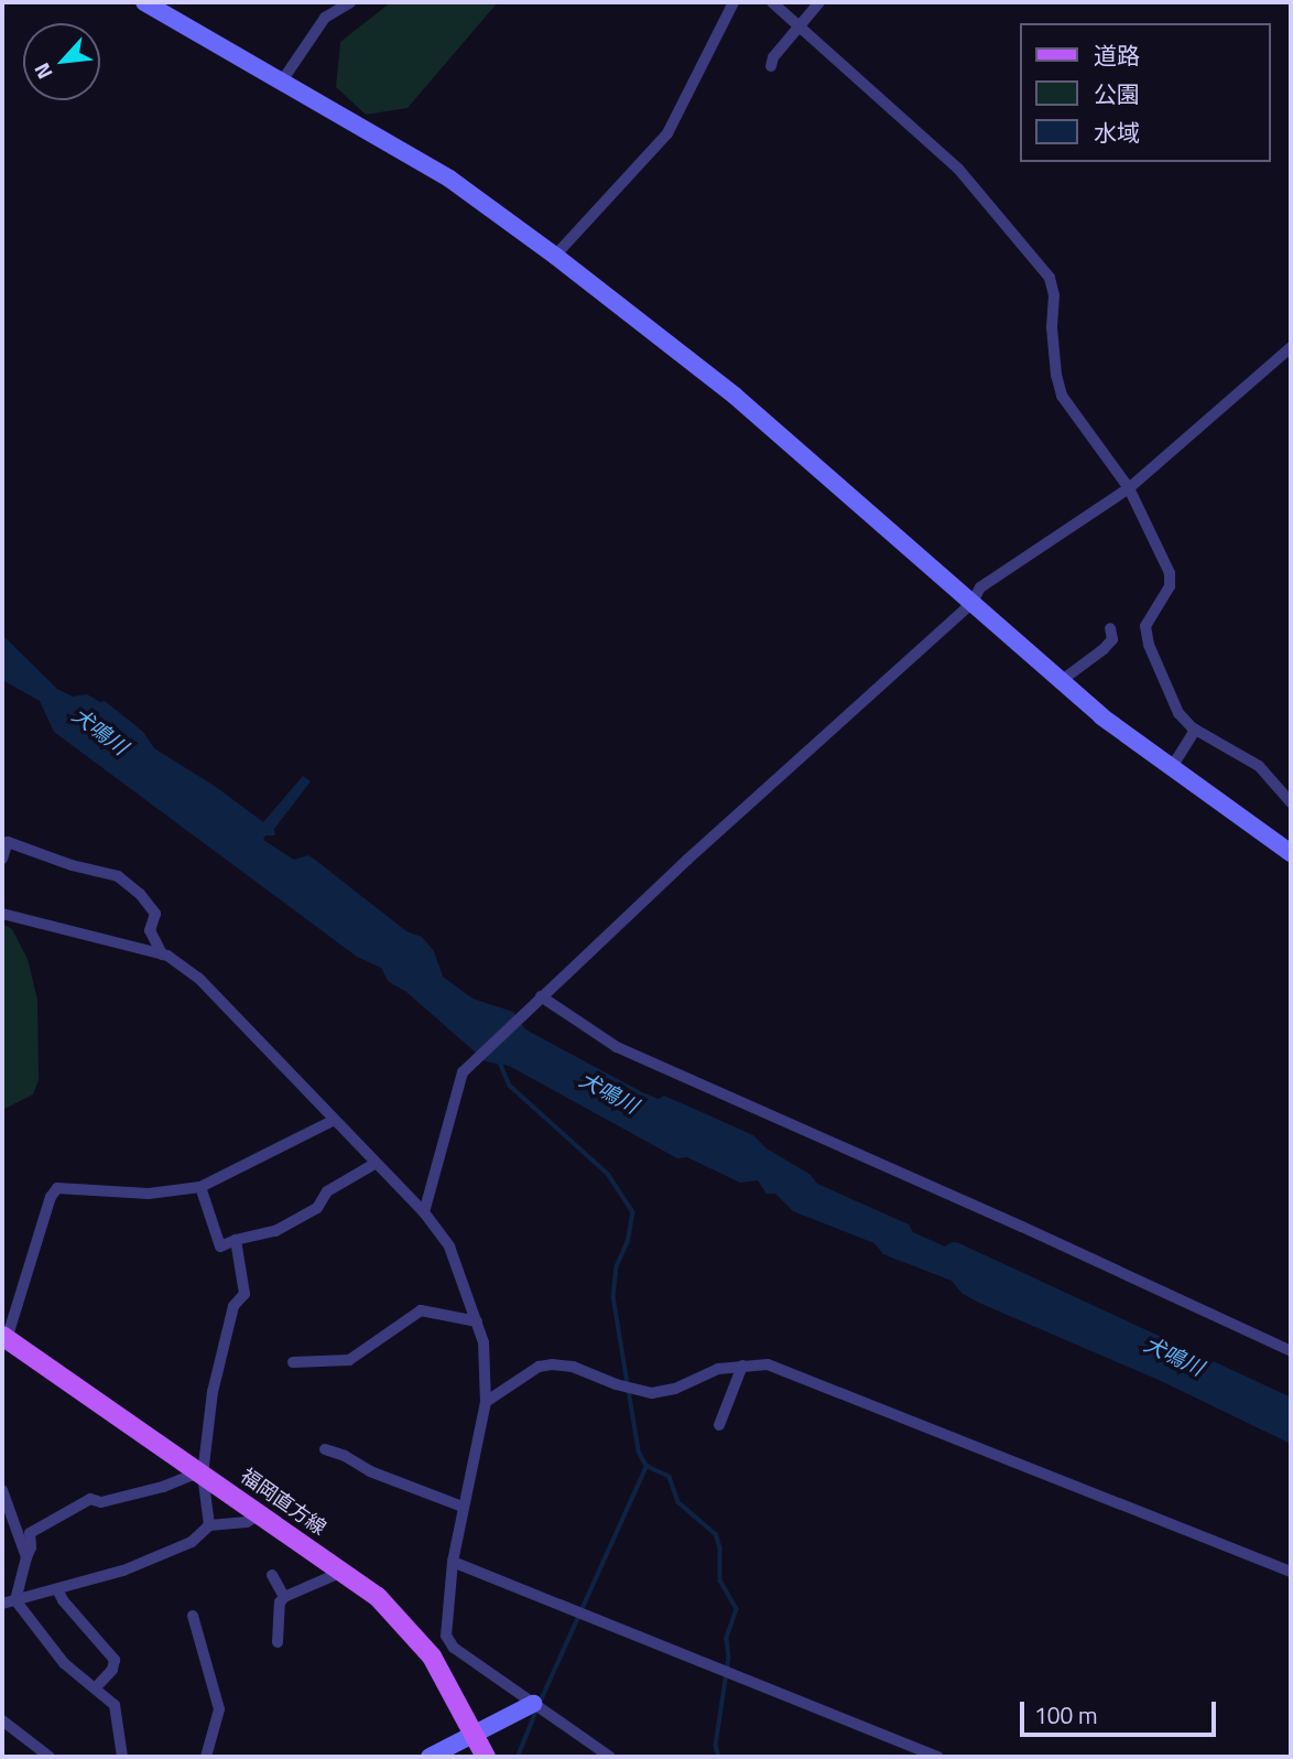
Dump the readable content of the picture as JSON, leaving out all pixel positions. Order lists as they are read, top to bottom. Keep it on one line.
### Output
{"streets":{"main road":["福岡直方線"]},"water":["犬鳴川"],"legend":["道路","公園","水域"],"scale_bar":"100 m","north":"bottom left"}
